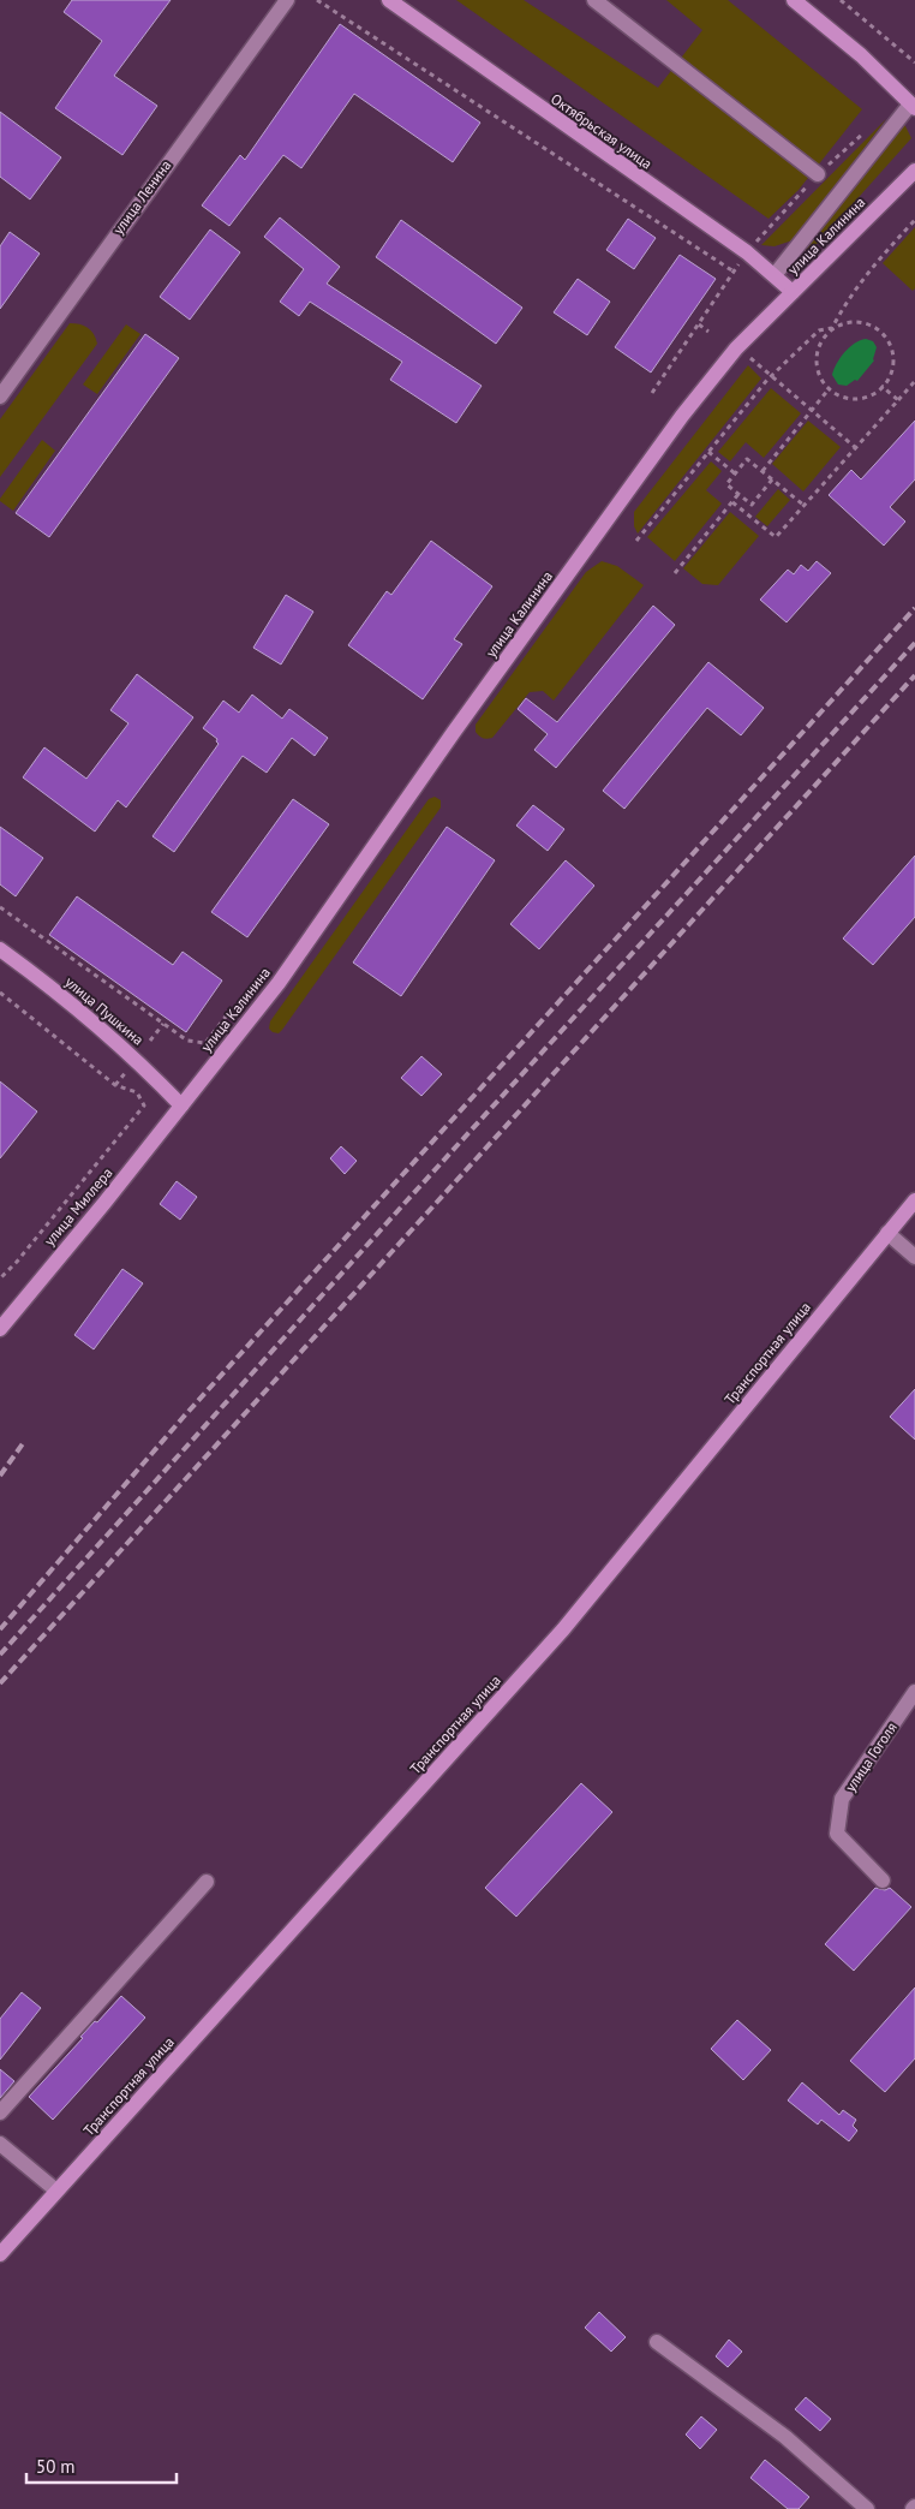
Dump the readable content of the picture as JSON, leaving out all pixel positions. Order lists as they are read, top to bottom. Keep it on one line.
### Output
{"streets":{"main road":["Октябрьская улица","улица Калинина","улица Пушкина","улица Миллера","Транспортная улица"],"street":["улица Ленина","улица Гоголя"]},"crossings":[["Октябрьская улица","улица Калинина"],["улица Калинина","улица Пушкина"],["улица Калинина","улица Миллера"],["улица Пушкина","улица Миллера"]],"scale_bar":"50 m"}
